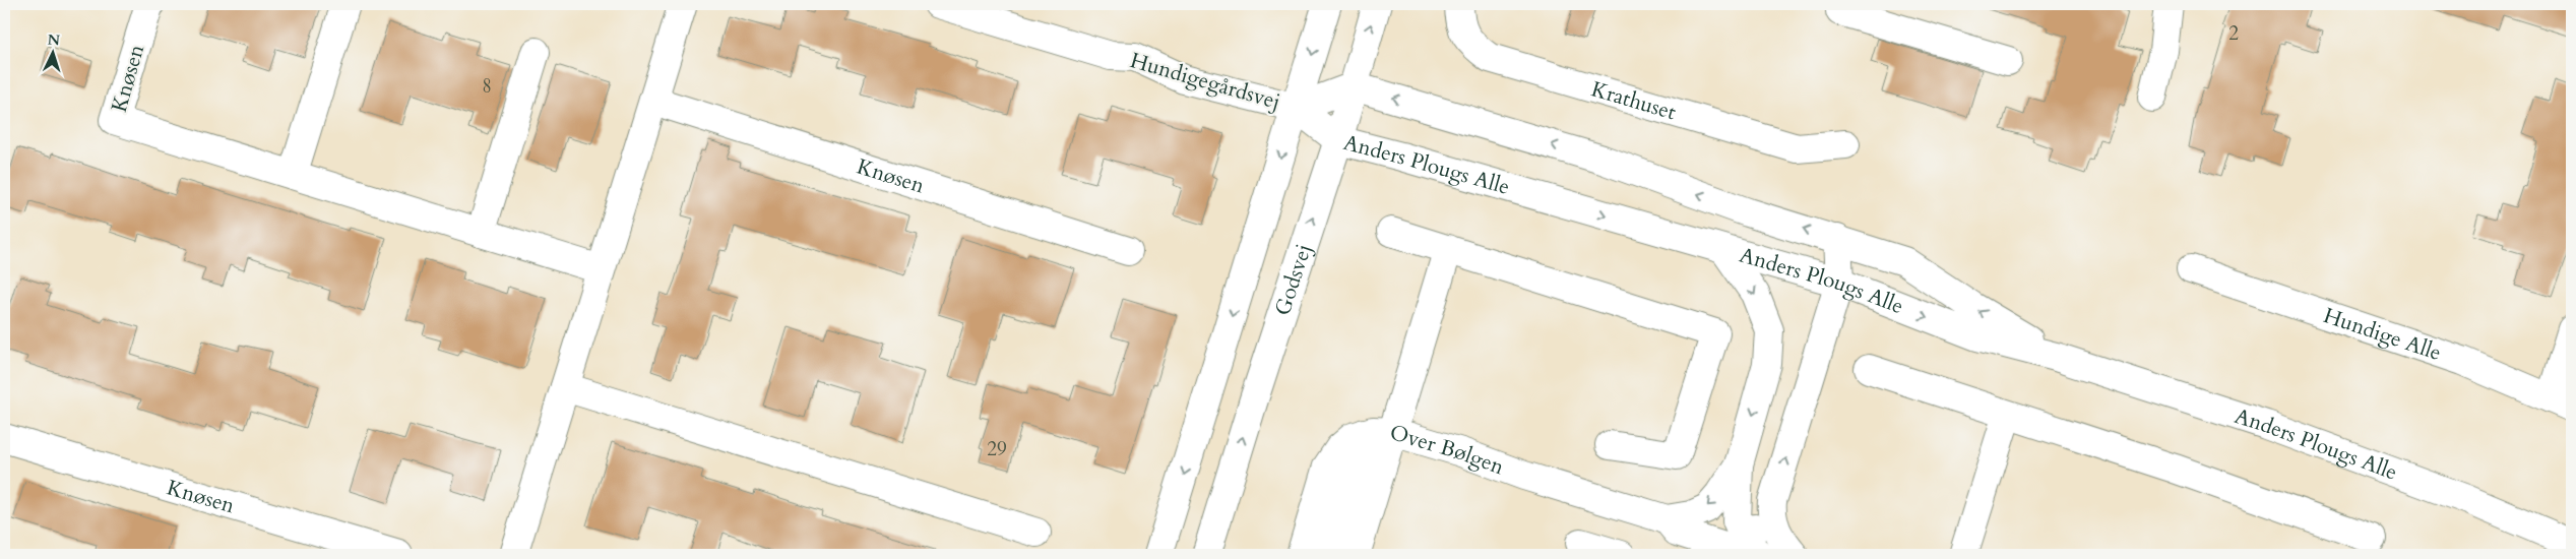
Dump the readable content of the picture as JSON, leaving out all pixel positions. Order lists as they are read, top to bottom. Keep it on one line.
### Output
{"streets":{"street":["Knøsen","Hundigegårdsvej","Krathuset","Anders Plougs Alle","Godsvej","Hundige Alle","Over Bølgen"]},"crossings":[["Hundigegårdsvej","Anders Plougs Alle"],["Anders Plougs Alle","Godsvej"]],"house_numbers":["2","8","29"],"north":"top"}
